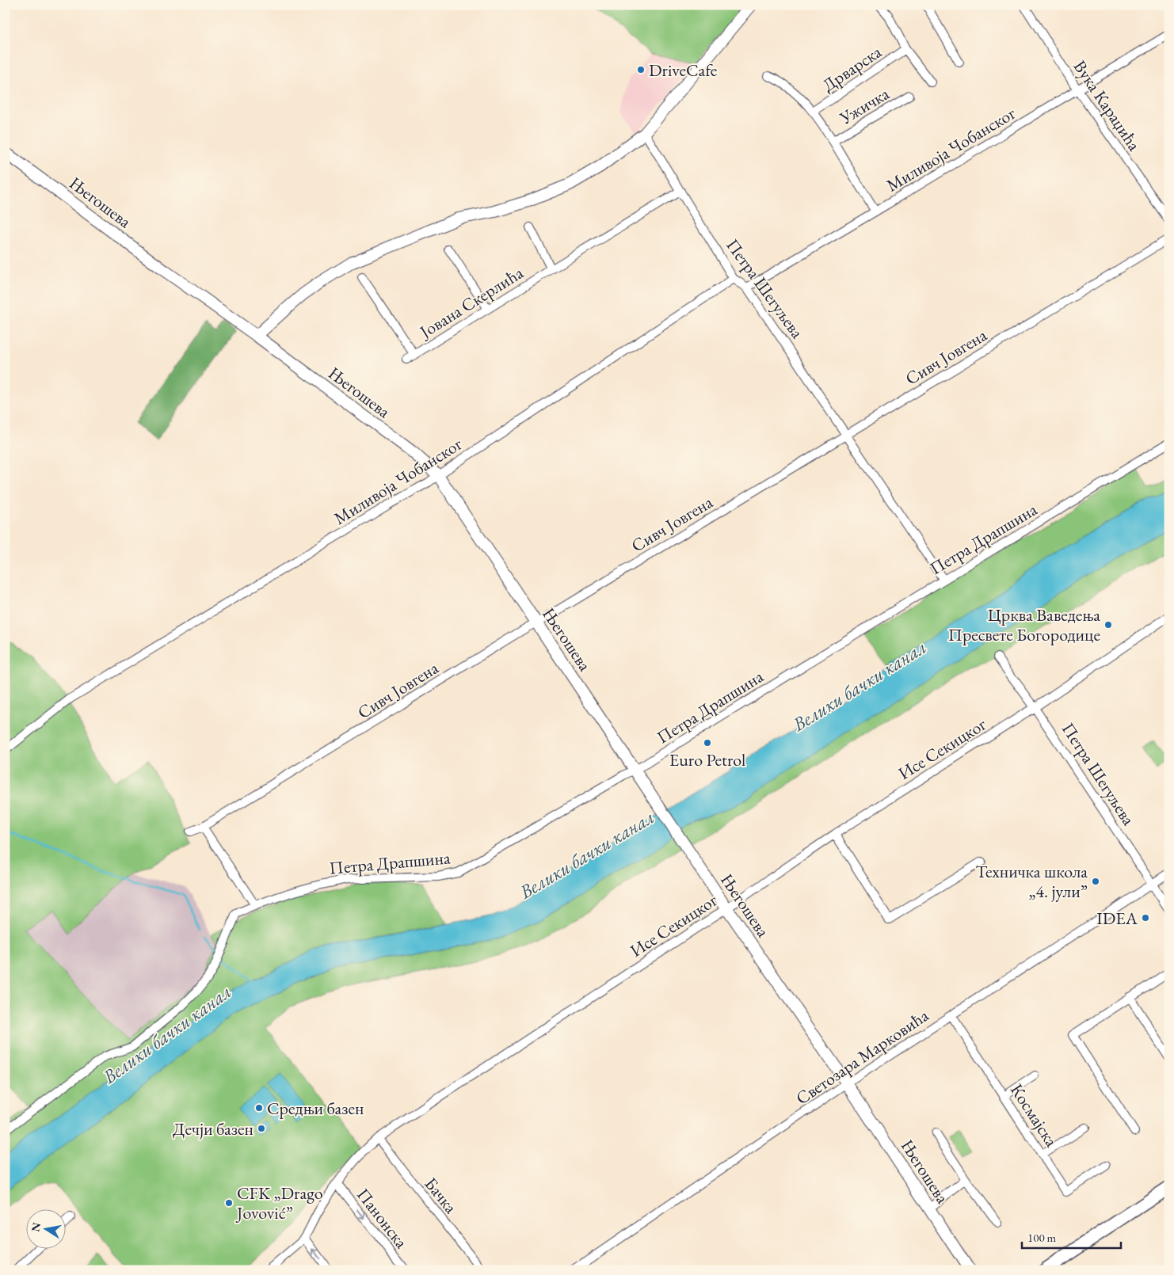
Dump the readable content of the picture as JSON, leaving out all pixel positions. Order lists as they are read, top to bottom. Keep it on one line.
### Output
{"streets":{"street":["Дрварска","Ужичка","Вука Караџића","Миливоја Чобанског","Његошева","Петра Шегуљева","Јована Скерлића","Сивч Јовгена","Петра Драпшина","Исе Секицког","Светозара Марковића","Космајска","Бачка","Панонска"]},"crossings":[["Вука Караџића","Миливоја Чобанског"],["Миливоја Чобанског","Његошева"],["Миливоја Чобанског","Петра Шегуљева"],["Његошева","Сивч Јовгена"],["Његошева","Петра Драпшина"],["Његошева","Исе Секицког"],["Његошева","Светозара Марковића"],["Петра Шегуљева","Јована Скерлића"],["Петра Шегуљева","Сивч Јовгена"],["Петра Шегуљева","Петра Драпшина"],["Петра Шегуљева","Исе Секицког"],["Петра Шегуљева","Светозара Марковића"],["Исе Секицког","Бачка"],["Исе Секицког","Панонска"],["Светозара Марковића","Космајска"]],"water":["Велики бачки канал"],"places":["DriveCafe","Црква Ваведења Пресвете Богородице","Euro Petrol","Техничка школа „4. јули”","IDEA","Средњи базен","Дечји базен","CFK „Drago Jovović”"],"scale_bar":"100 m","north":"left"}
